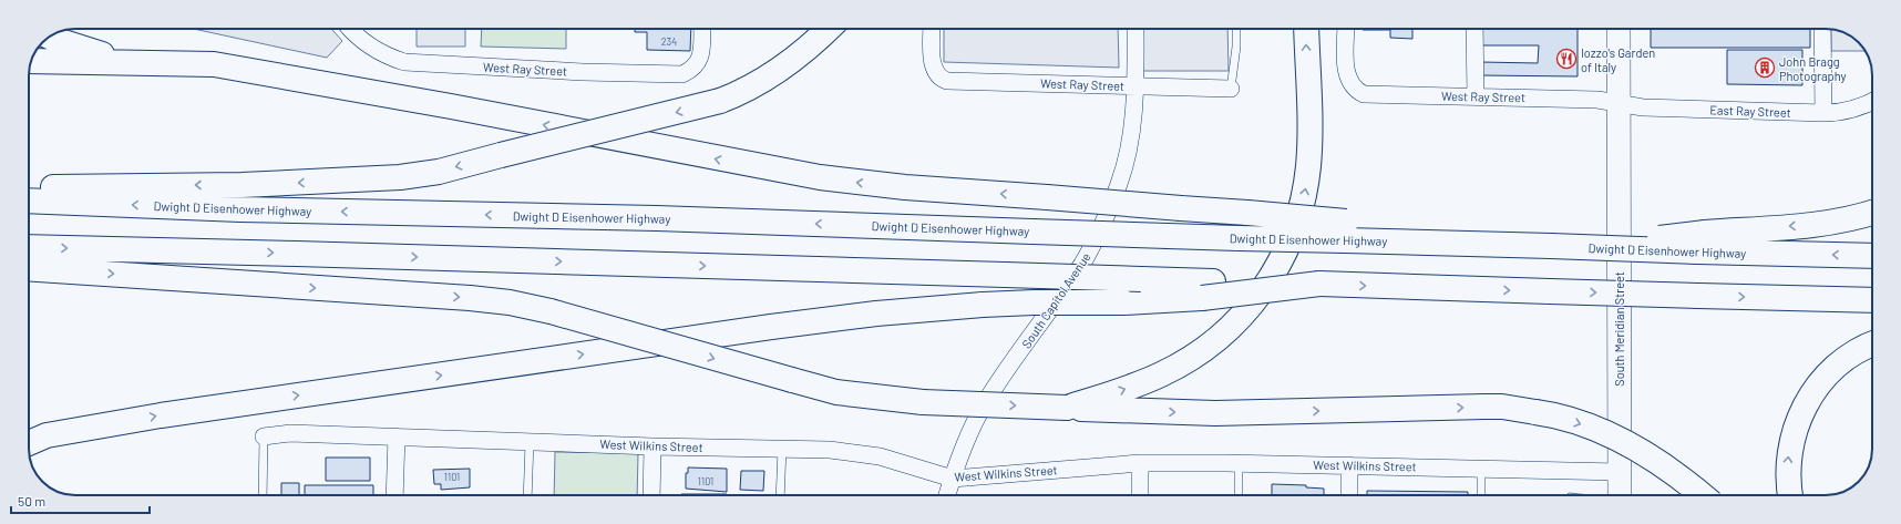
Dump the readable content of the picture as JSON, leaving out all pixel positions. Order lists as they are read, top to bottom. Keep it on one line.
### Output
{"streets":{"highway":["Dwight D Eisenhower Highway"],"main road":["South Meridian Street"],"street":["West Ray Street","East Ray Street","South Capitol Avenue","West Wilkins Street"]},"crossings":[["West Ray Street","East Ray Street"],["West Ray Street","South Capitol Avenue"],["West Ray Street","South Meridian Street"],["East Ray Street","South Meridian Street"],["South Capitol Avenue","West Wilkins Street"],["South Meridian Street","West Wilkins Street"]],"places":{"restaurant":["Iozzo's Garden of Italy"],"building":["John Bragg Photography"]},"house_numbers":["234","1101","1101"],"scale_bar":"50 m"}
